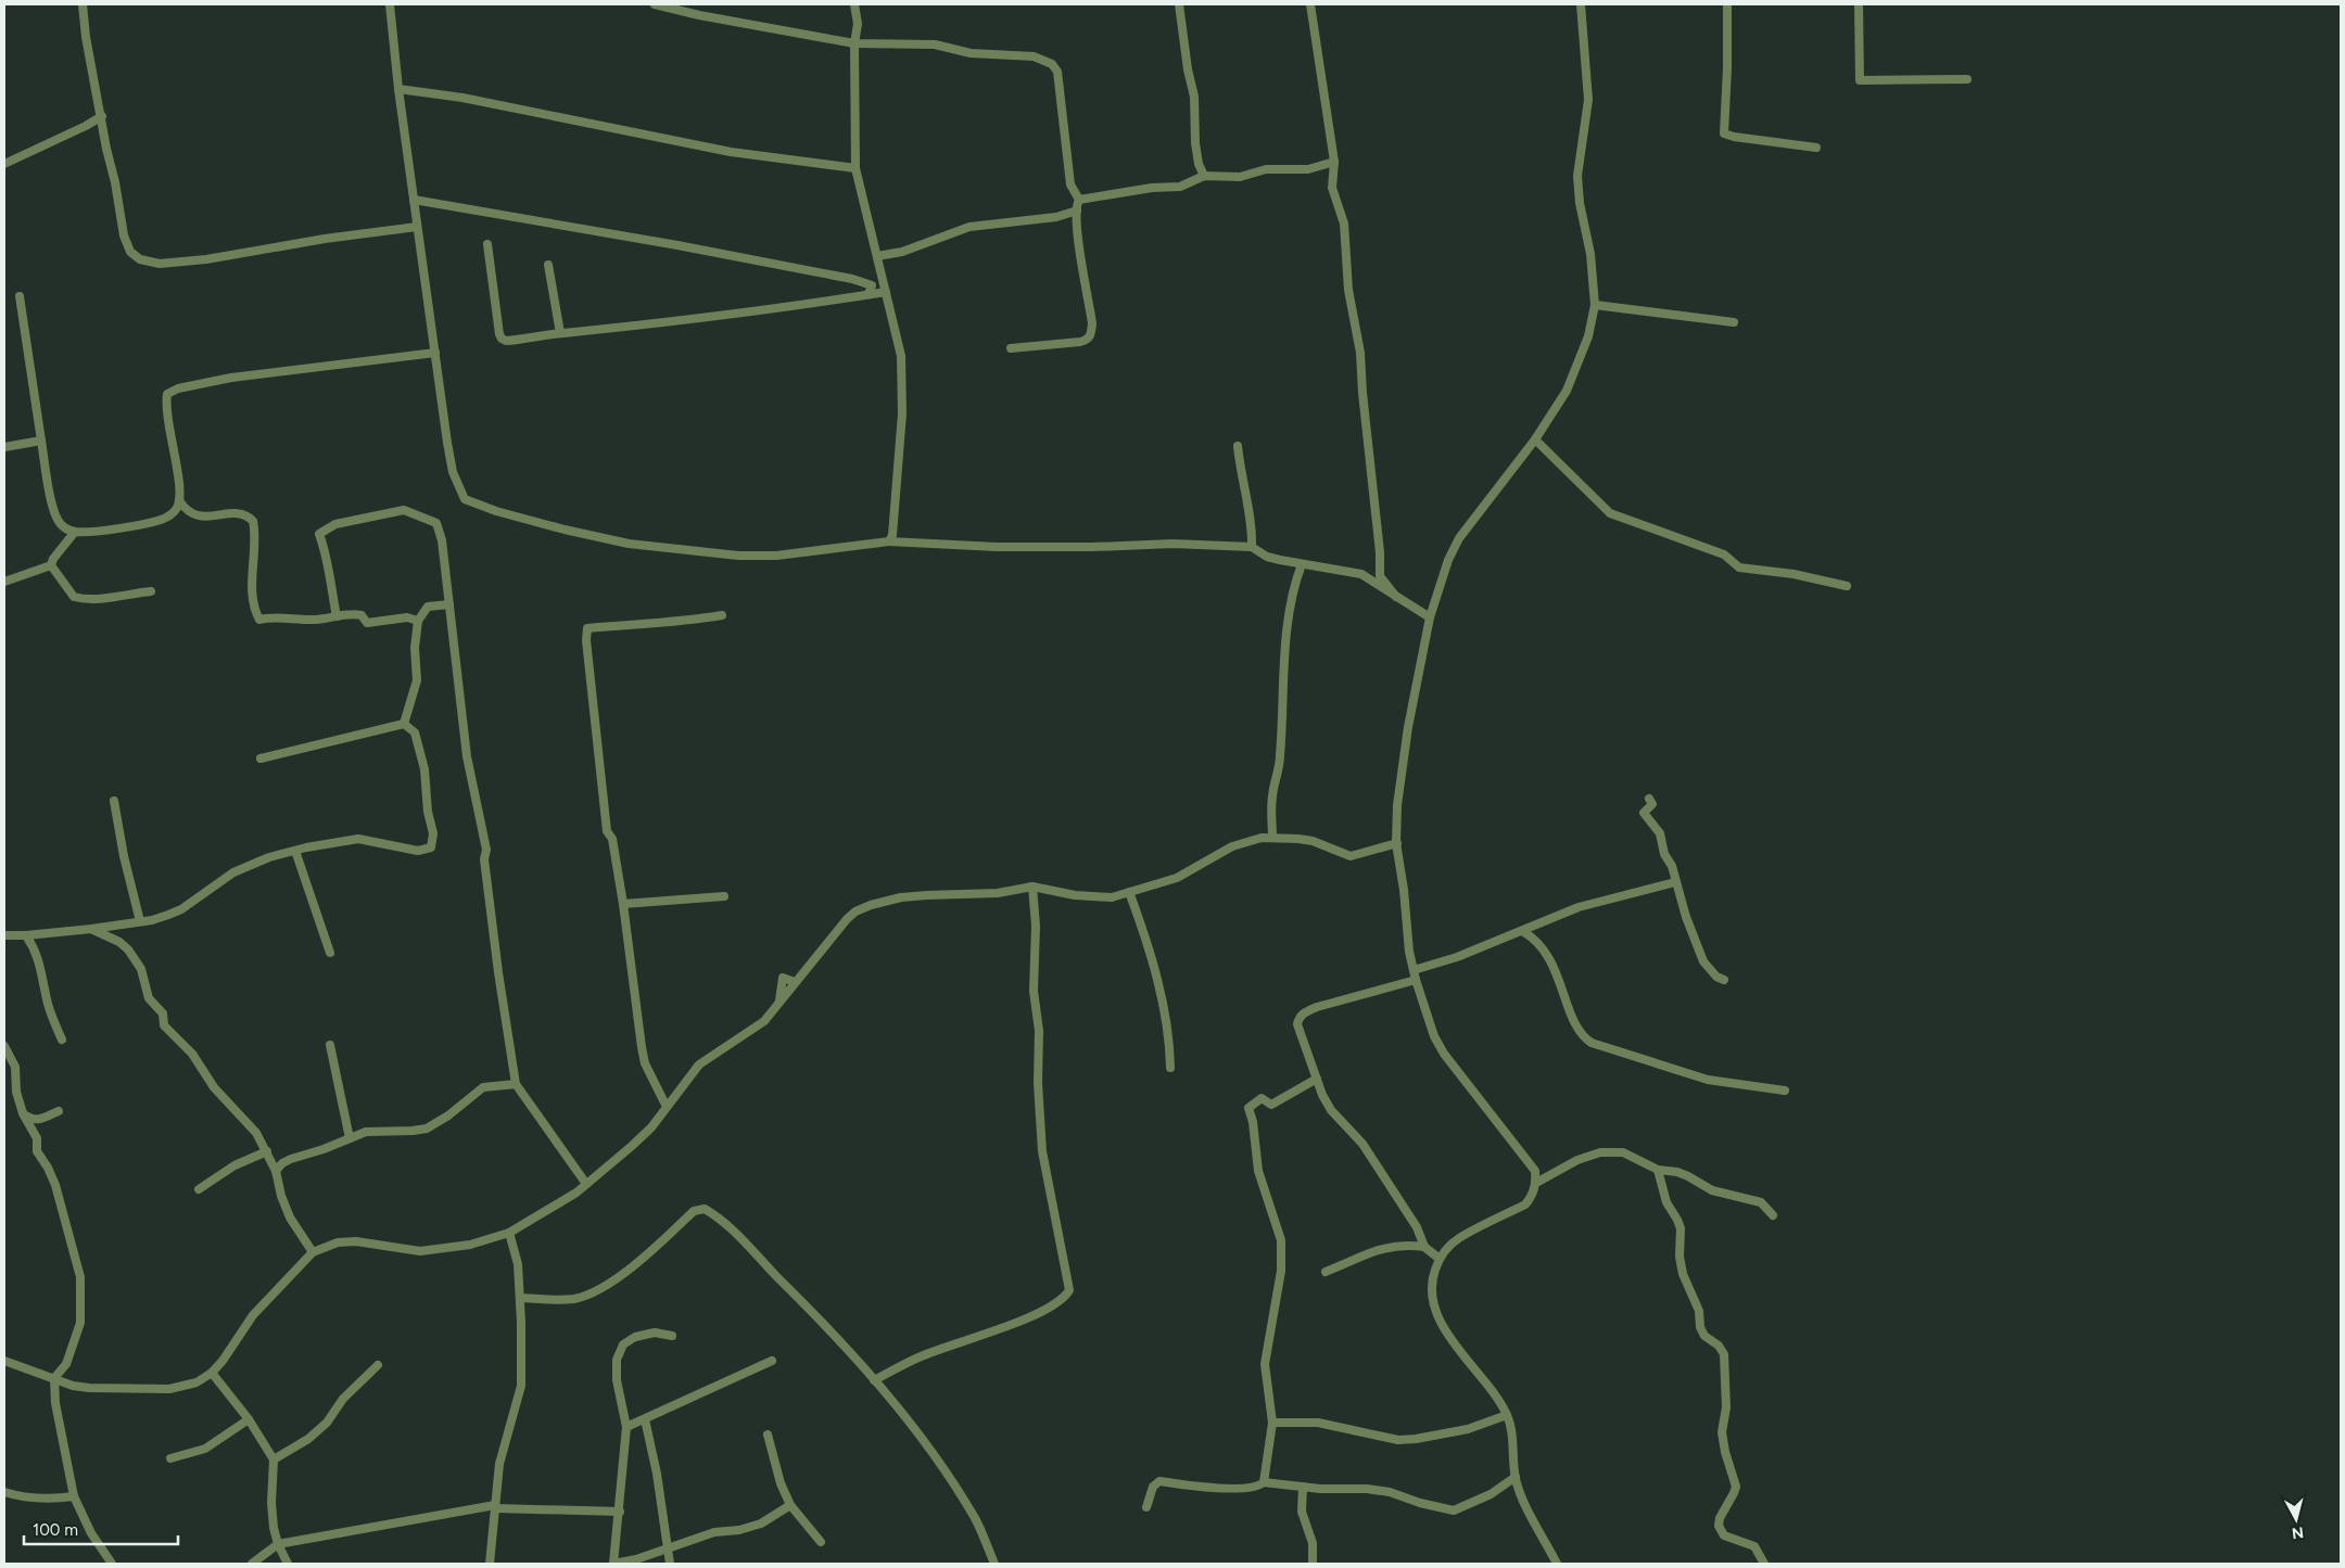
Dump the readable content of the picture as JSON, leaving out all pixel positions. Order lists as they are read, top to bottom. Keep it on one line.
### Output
{"scale_bar":"100 m","north":"bottom"}
